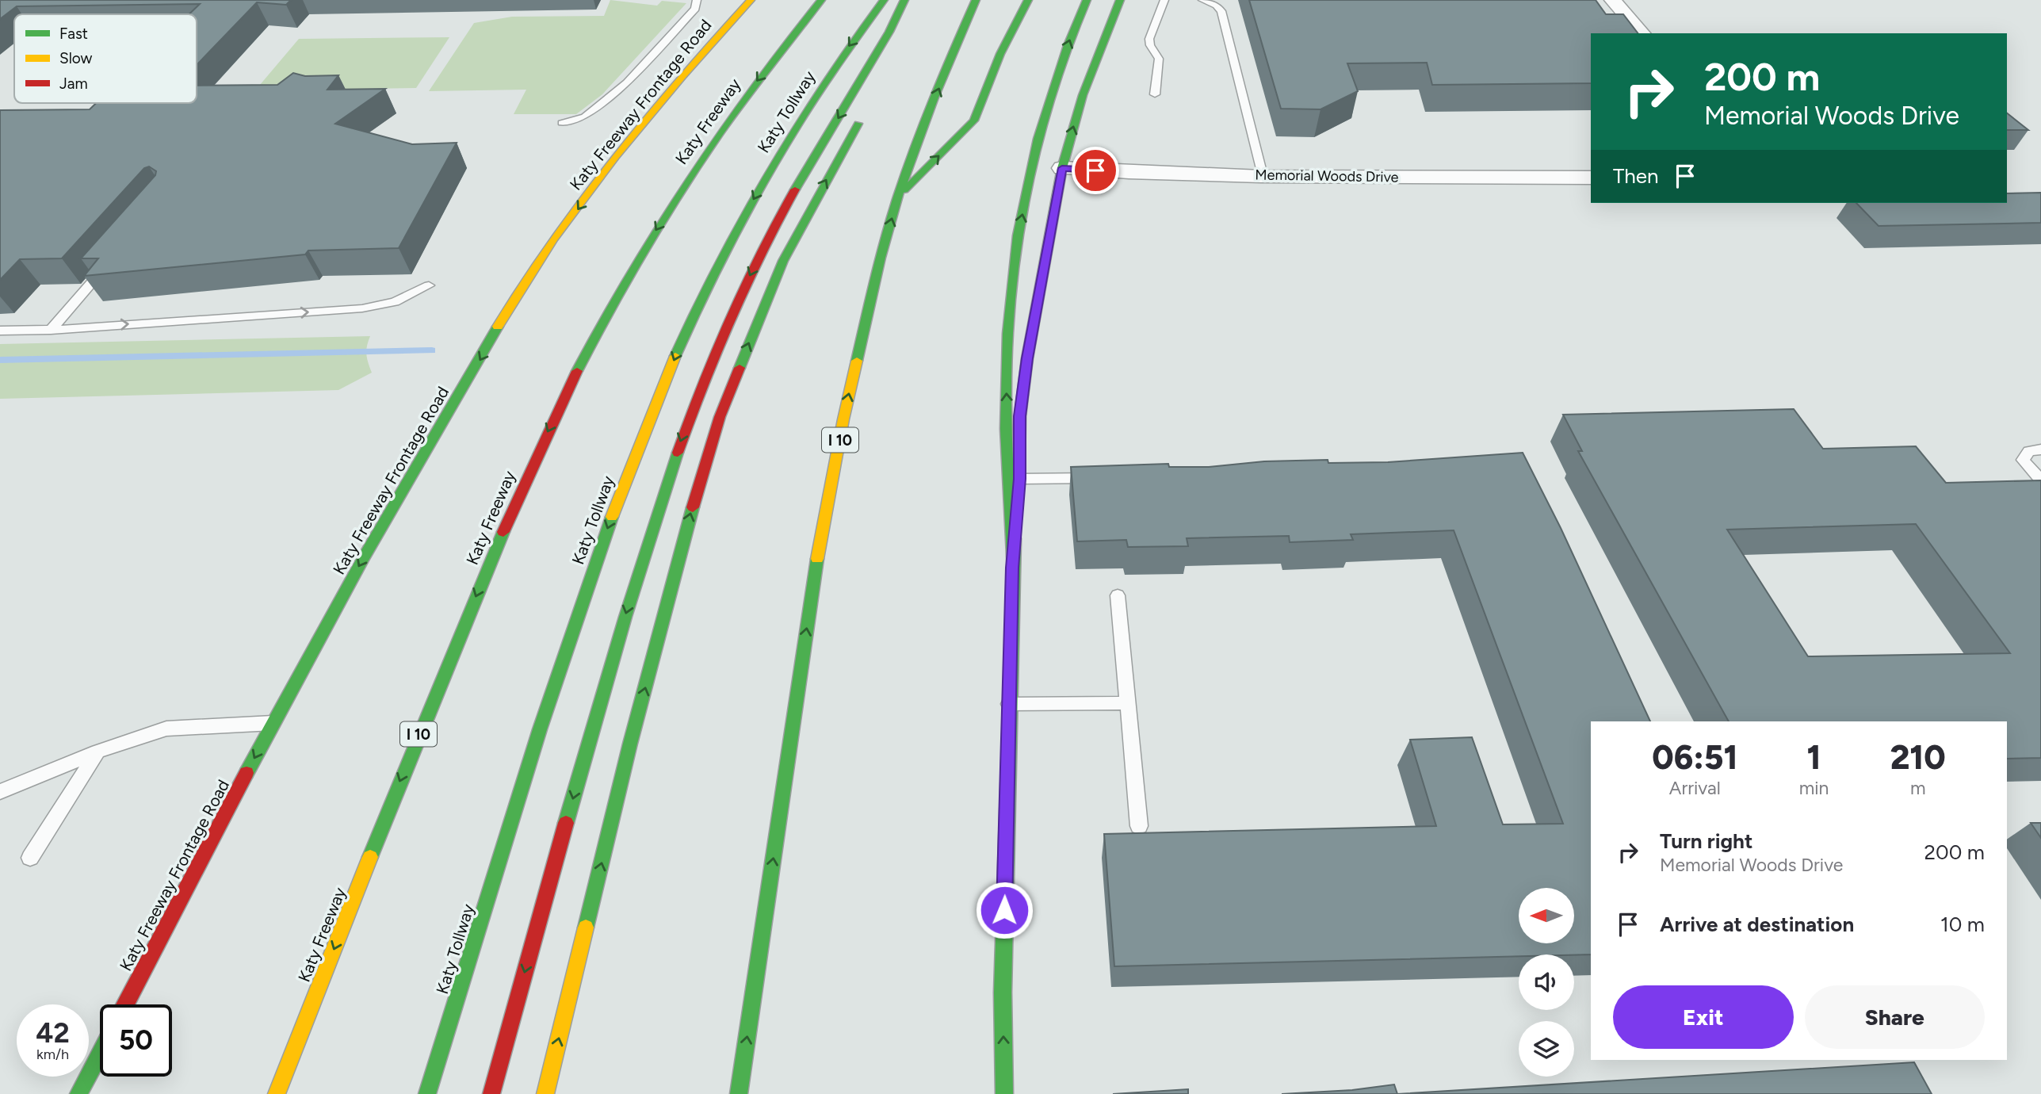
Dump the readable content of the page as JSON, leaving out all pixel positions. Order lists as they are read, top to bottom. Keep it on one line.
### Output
{"streets":{"main road":["Katy Freeway Frontage Road","Katy Tollway","Katy Freeway","I 10"],"street":["Memorial Woods Drive"]},"one_way":["Katy Freeway Frontage Road"],"legend":["Fast","Slow","Jam"],"north":"left","page":{"turn":["200 m","Memorial Woods Drive"],"then":"Then","eta":["06:51","Arrival","1","min","210","m"],"list":[{"name":"Turn right","note":"Memorial Woods Drive","value":"200 m"},{"name":"Arrive at destination","value":"10 m"}],"buttons":["Exit","Share"],"speed":"42 km/h","limit":"50"}}
